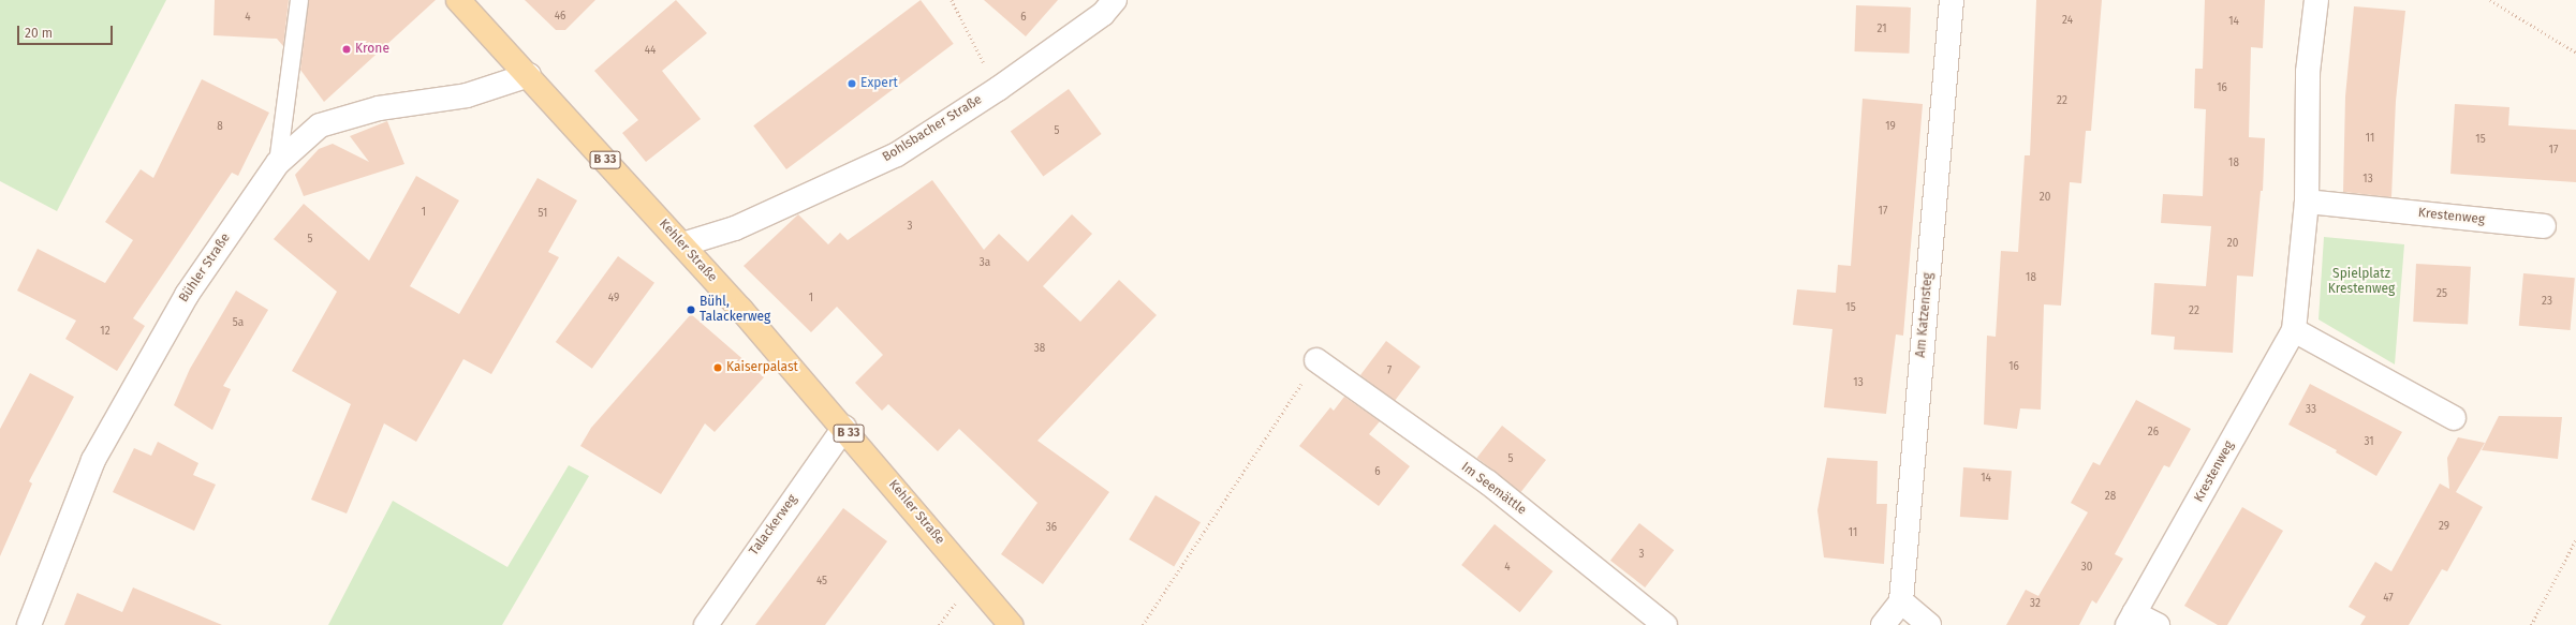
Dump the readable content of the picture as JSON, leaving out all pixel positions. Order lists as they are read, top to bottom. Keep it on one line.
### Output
{"streets":{"main road":["B 33","Kehler Straße"],"street":["Bohlsbacher Straße","Krestenweg","Bühler Straße","Am Katzensteg","Im Seemättle","Talackerweg"]},"crossings":[["Bohlsbacher Straße","Kehler Straße"],["Kehler Straße","Bühler Straße"],["Kehler Straße","Talackerweg"]],"parks":["Spielplatz Krestenweg"],"places":["Krone","Expert","Bühl, Talackerweg","Kaiserpalast"],"house_numbers":["46","4","6","24","14","21","44","16","22","8","19","5","11","15","17","18","13","20","17","1","51","3","5","20","3a","18","25","49","1","23","15","22","5a","12","38","16","7","13","33","26","31","5","6","14","28","29","36","11","3","4","30","45","47","32"],"scale_bar":"20 m"}
